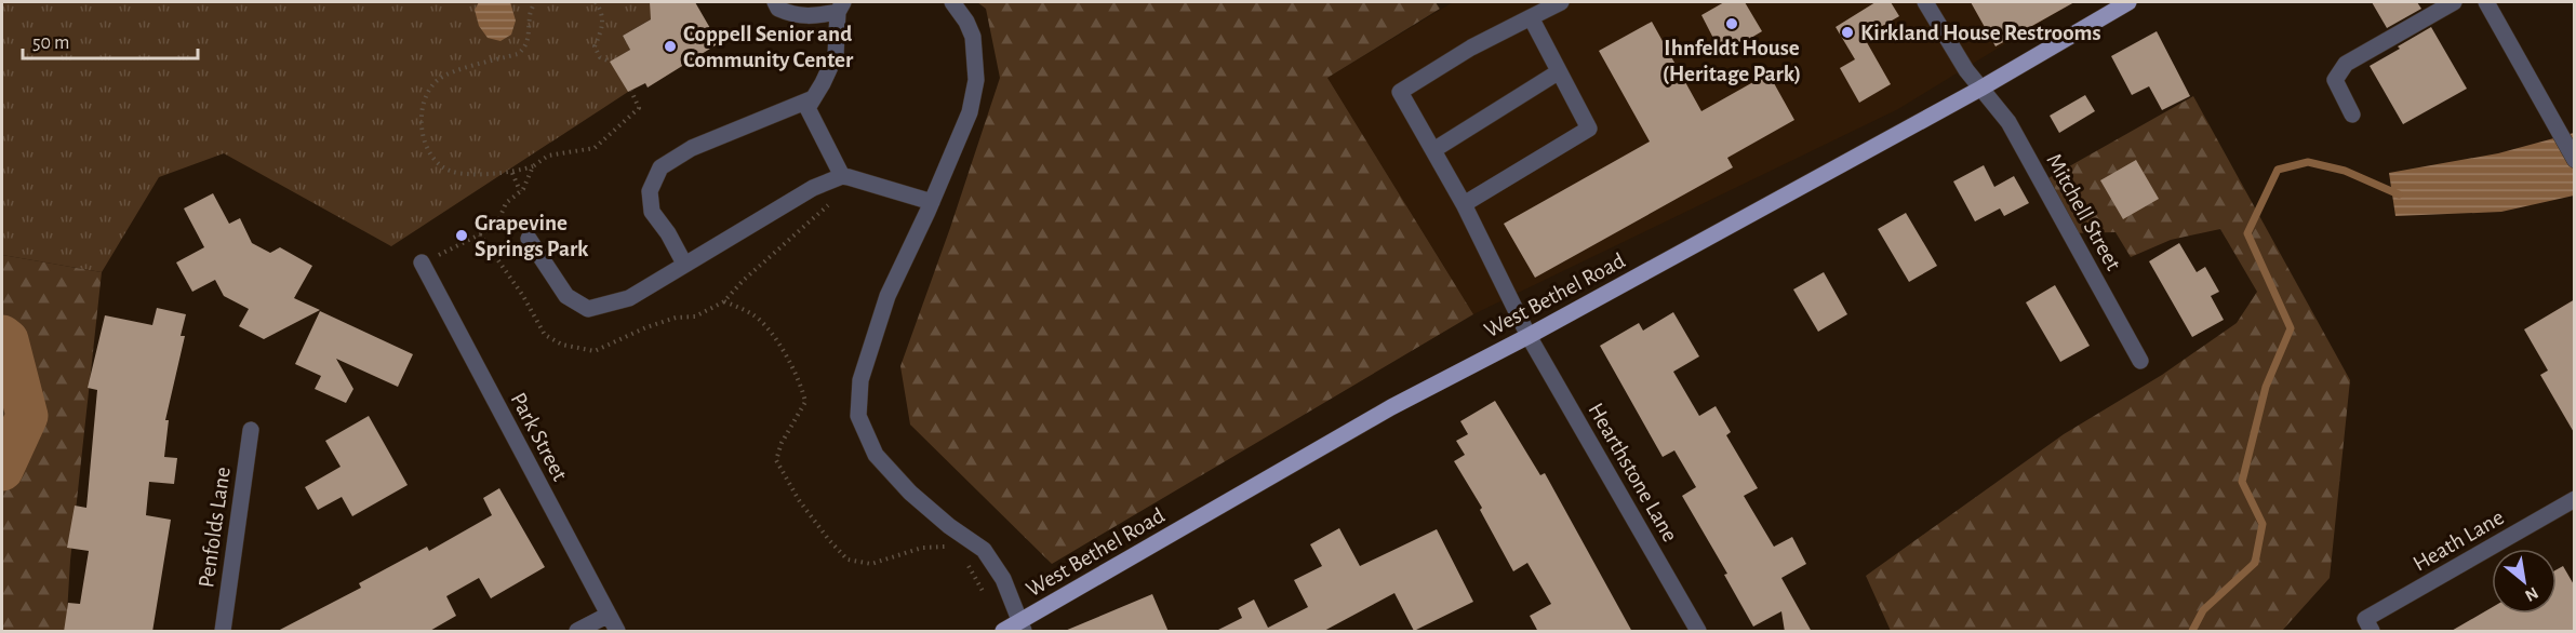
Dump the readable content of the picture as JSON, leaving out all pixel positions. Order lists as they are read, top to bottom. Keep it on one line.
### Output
{"streets":{"main road":["West Bethel Road"],"street":["Mitchell Street","Park Street","Hearthstone Lane","Penfolds Lane","Heath Lane"]},"crossings":[["Mitchell Street","West Bethel Road"],["West Bethel Road","Hearthstone Lane"]],"places":["Ihnfeldt House (Heritage Park)","Kirkland House Restrooms","Coppell Senior and Community Center","Grapevine Springs Park"],"scale_bar":"50 m","north":"bottom right"}
